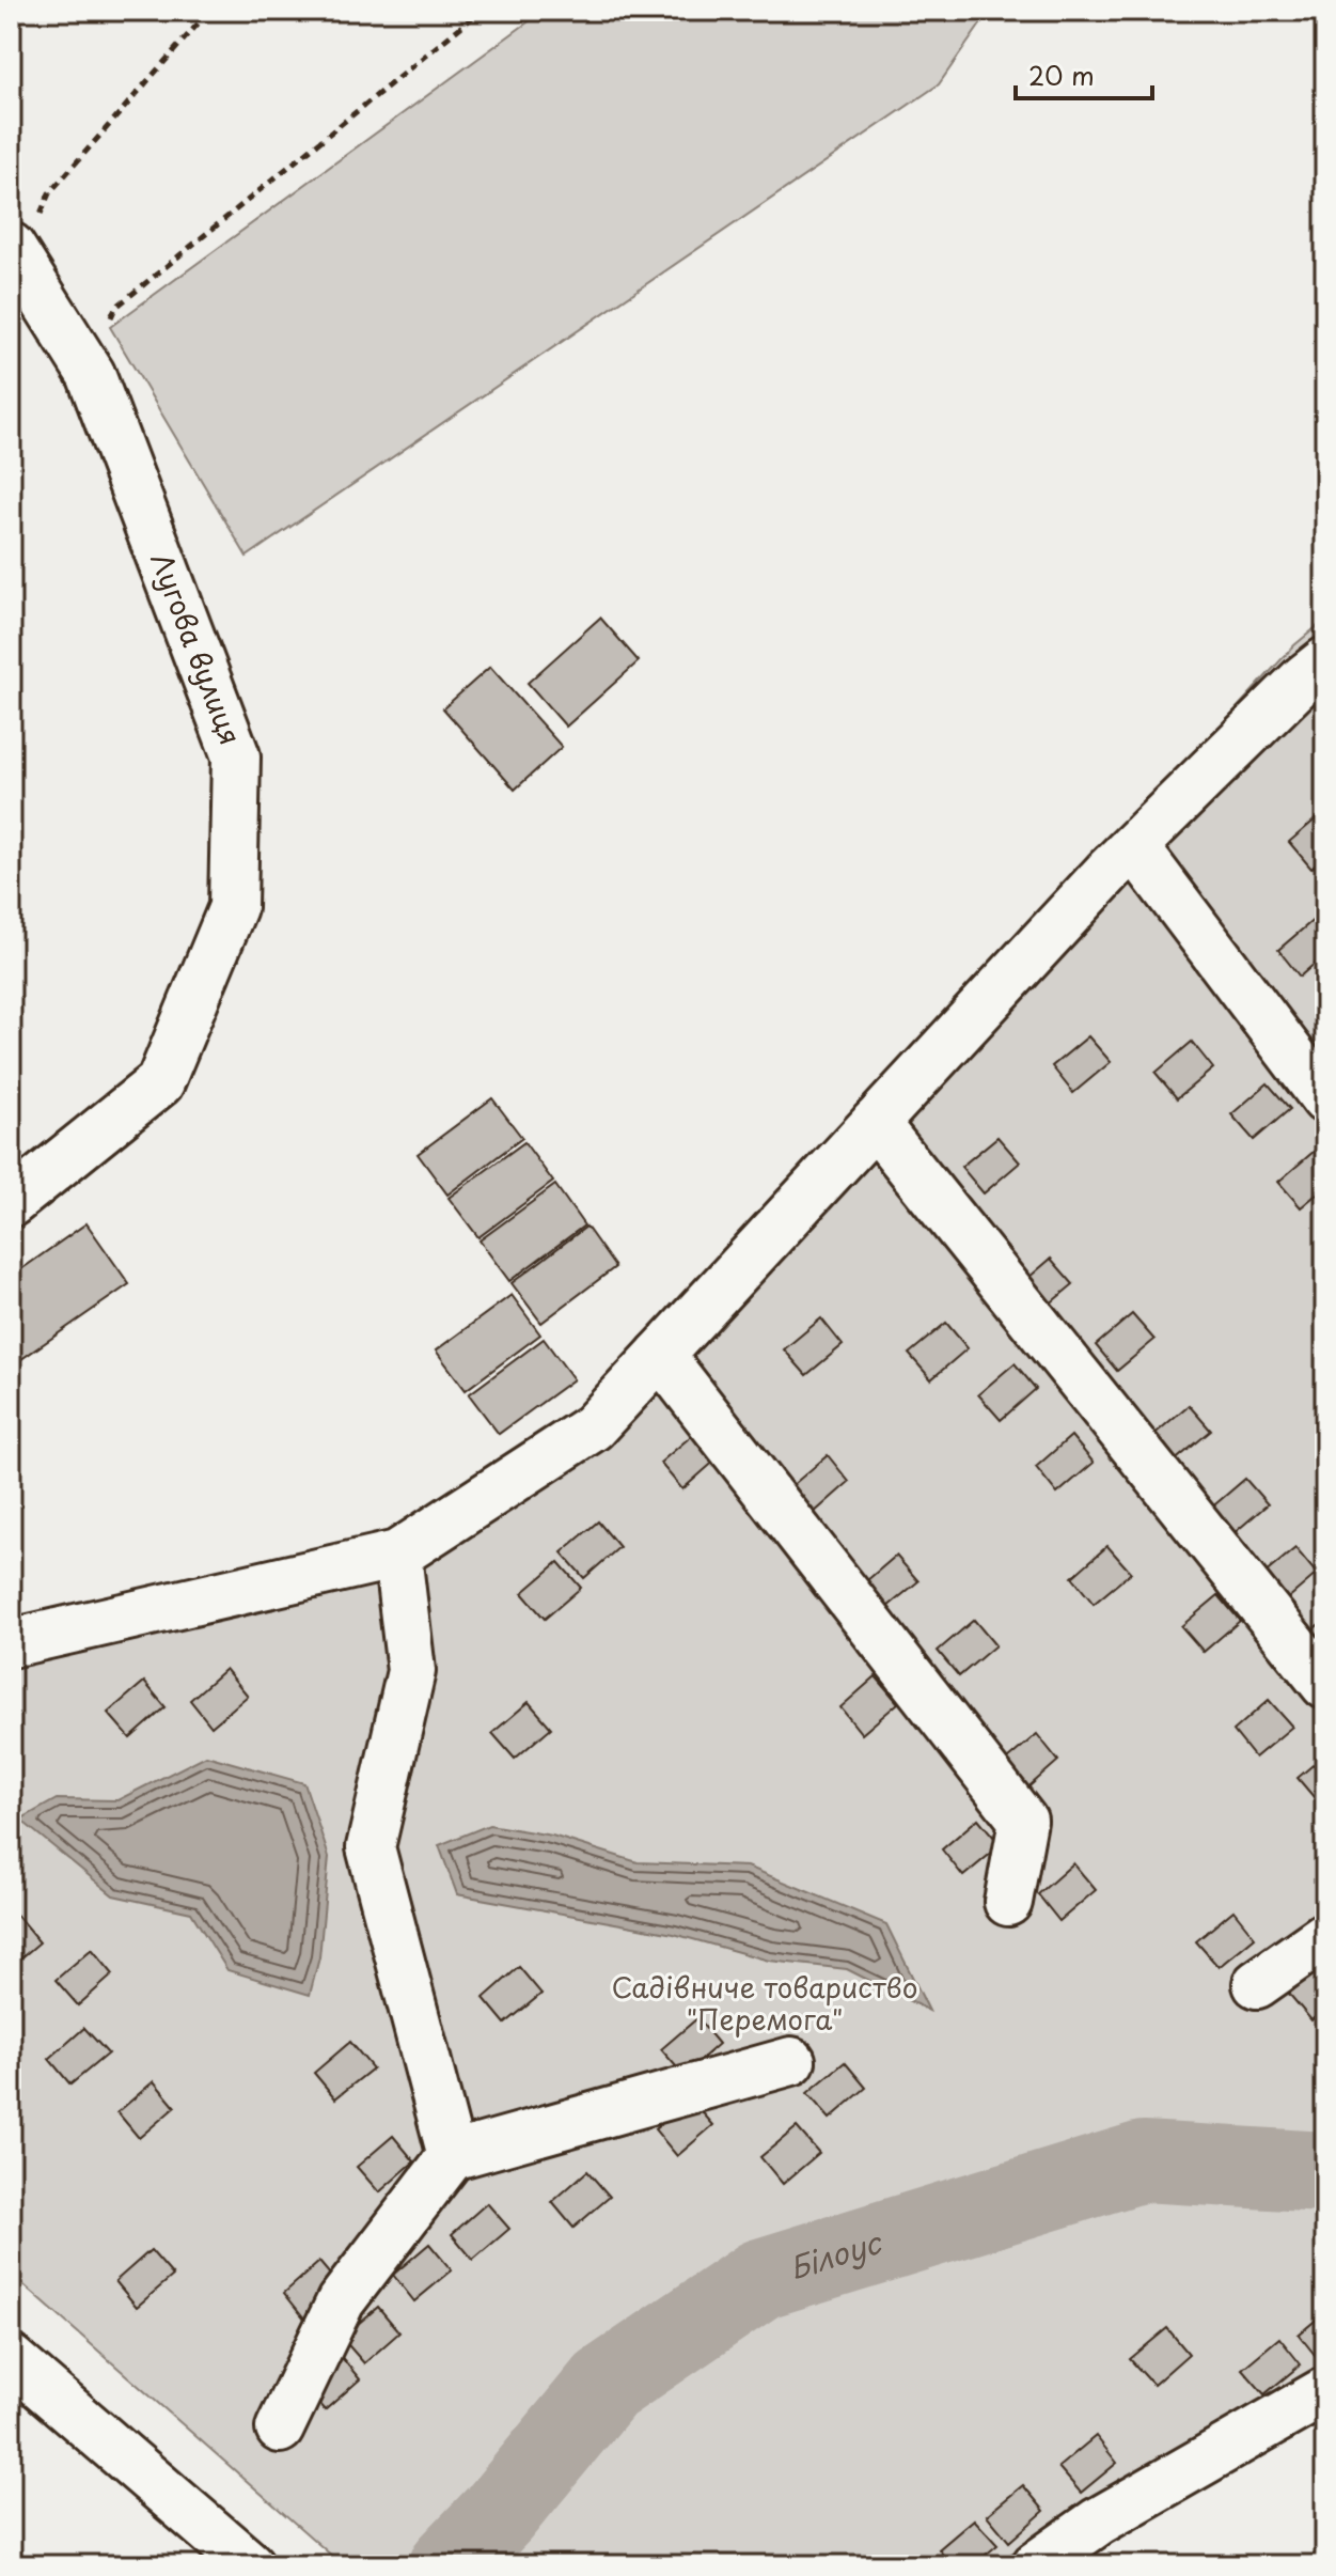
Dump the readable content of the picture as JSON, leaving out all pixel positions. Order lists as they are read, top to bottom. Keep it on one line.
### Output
{"streets":{"street":["Лугова вулиця"]},"water":["Білоус"],"parks":["Садівниче товариство \"Перемога\""],"scale_bar":"20 m"}
